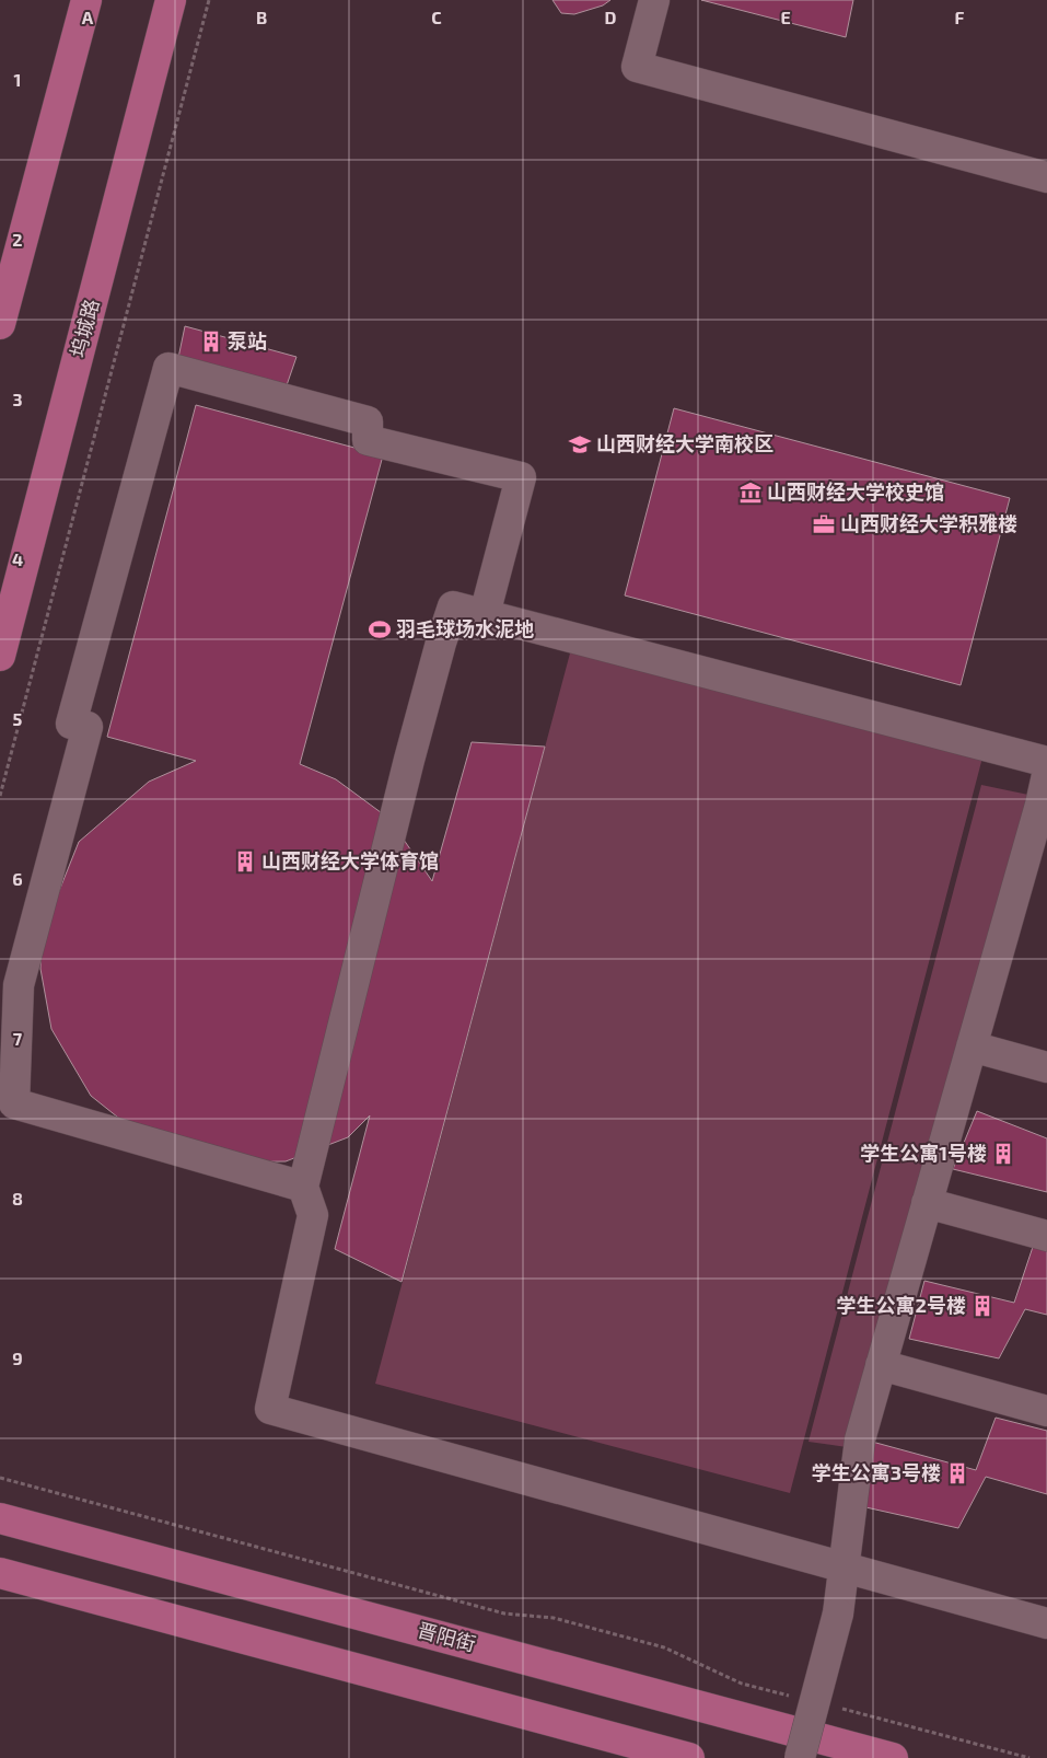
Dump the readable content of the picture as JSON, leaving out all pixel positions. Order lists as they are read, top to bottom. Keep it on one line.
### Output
{"streets":{"main road":["坞城路","晋阳街"]},"places":{"building":["泵站","山西财经大学体育馆","学生公寓1号楼","学生公寓2号楼","学生公寓3号楼"],"school or university":["山西财经大学南校区"],"museum":["山西财经大学校史馆"],"office":["山西财经大学积雅楼"],"sports":["羽毛球场水泥地"]},"grid":{"columns":["A","B","C","D","E","F"],"rows":["1","2","3","4","5","6","7","8","9"]}}
